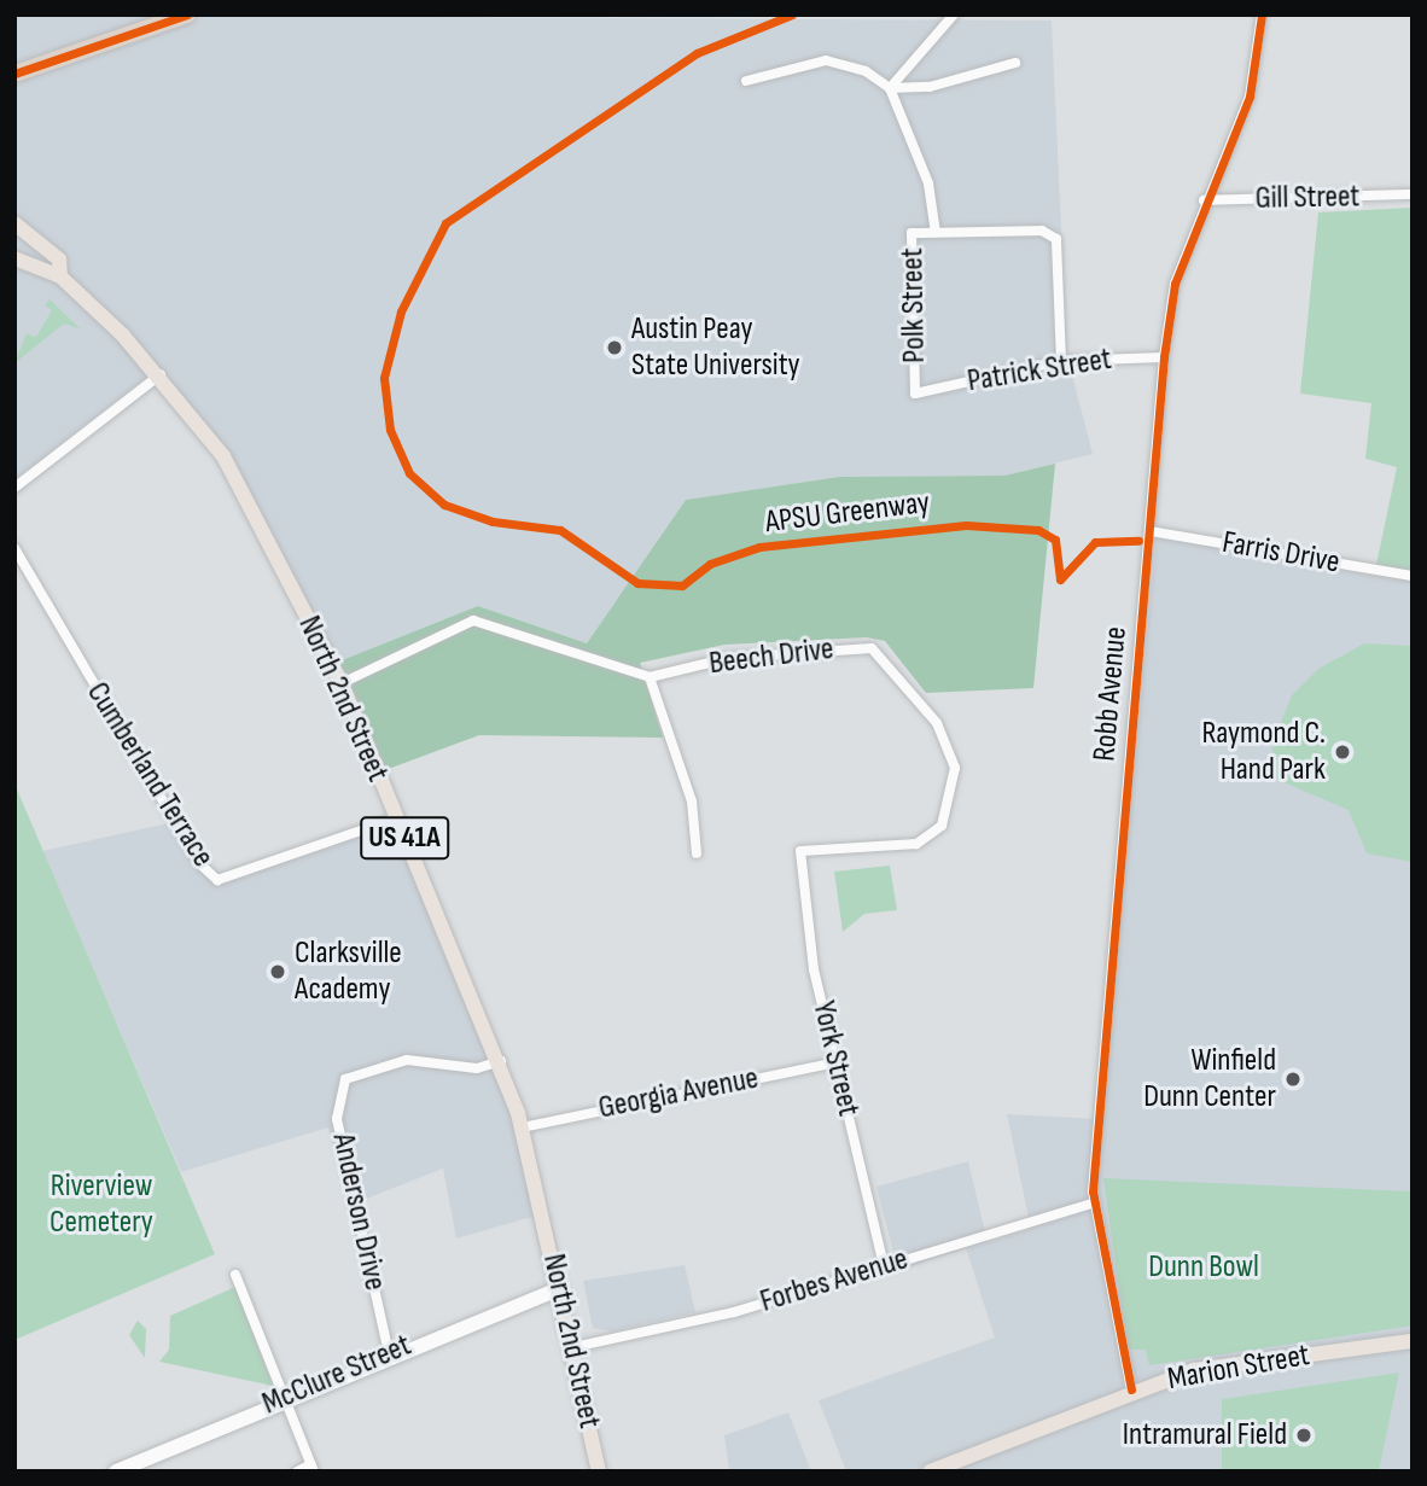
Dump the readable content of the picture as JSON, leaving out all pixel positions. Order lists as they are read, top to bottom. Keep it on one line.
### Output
{"streets":{"main road":["North 2nd Street","US 41A","Marion Street","McClure Street"],"street":["Gill Street","Polk Street","Patrick Street","Farris Drive","Beech Drive","Robb Avenue","Cumberland Terrace","York Street","Georgia Avenue","Anderson Drive","Forbes Avenue"],"cycle path":["APSU Greenway"]},"crossings":[["Gill Street","Robb Avenue"],["Polk Street","Patrick Street"],["Patrick Street","Robb Avenue"],["Farris Drive","Robb Avenue"],["Beech Drive","York Street"],["Robb Avenue","Forbes Avenue"],["Robb Avenue","Marion Street"],["North 2nd Street","Cumberland Terrace"],["North 2nd Street","Georgia Avenue"],["North 2nd Street","Anderson Drive"],["North 2nd Street","Forbes Avenue"],["North 2nd Street","McClure Street"],["York Street","Georgia Avenue"],["York Street","Forbes Avenue"],["Anderson Drive","McClure Street"]],"parks":["Riverview Cemetery","Dunn Bowl"],"places":["Austin Peay State University","Raymond C. Hand Park","Clarksville Academy","Winfield Dunn Center","Intramural Field"]}
